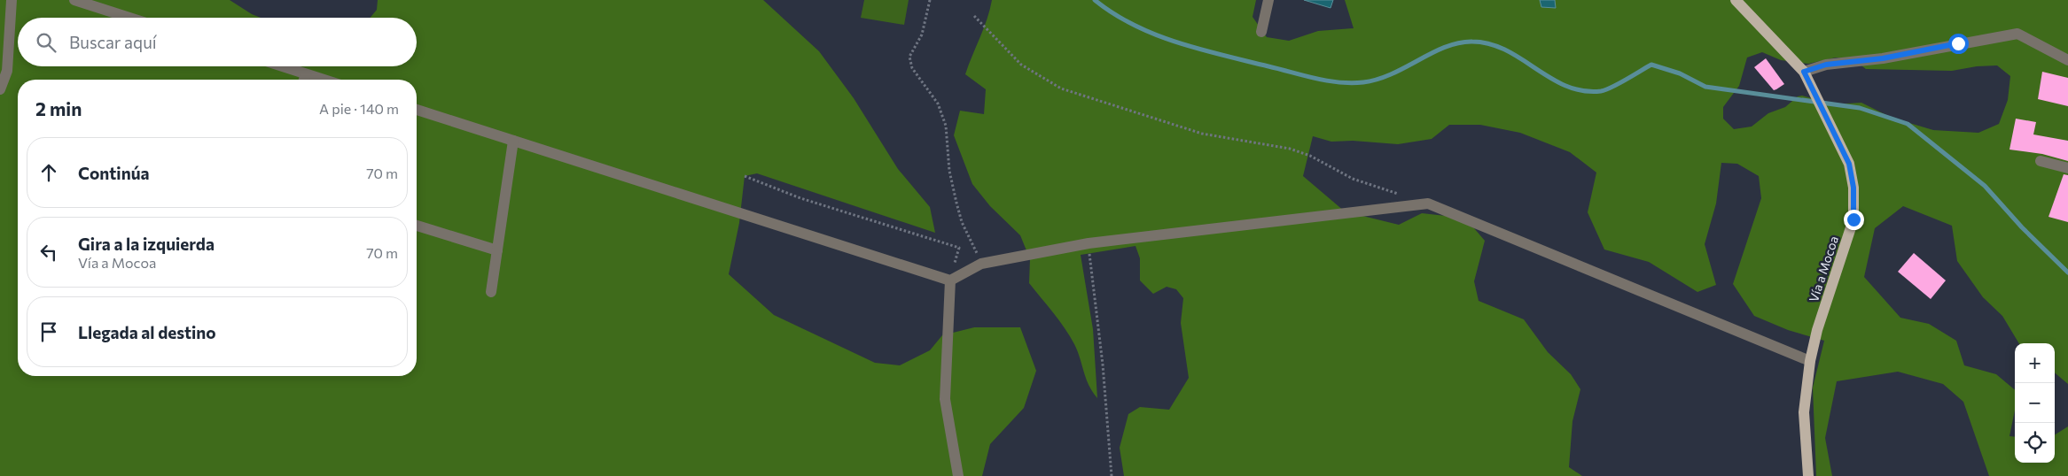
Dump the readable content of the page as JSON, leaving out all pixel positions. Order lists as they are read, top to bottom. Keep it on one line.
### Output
{"streets":{"main road":["Vía a Mocoa"]},"page":{"search":"Buscar aquí","heading":["2 min","A pie · 140 m"],"list":[["Continúa","70 m"],["Gira a la izquierda","Vía a Mocoa","70 m"],"Llegada al destino"],"map_buttons":["+","−"]}}
